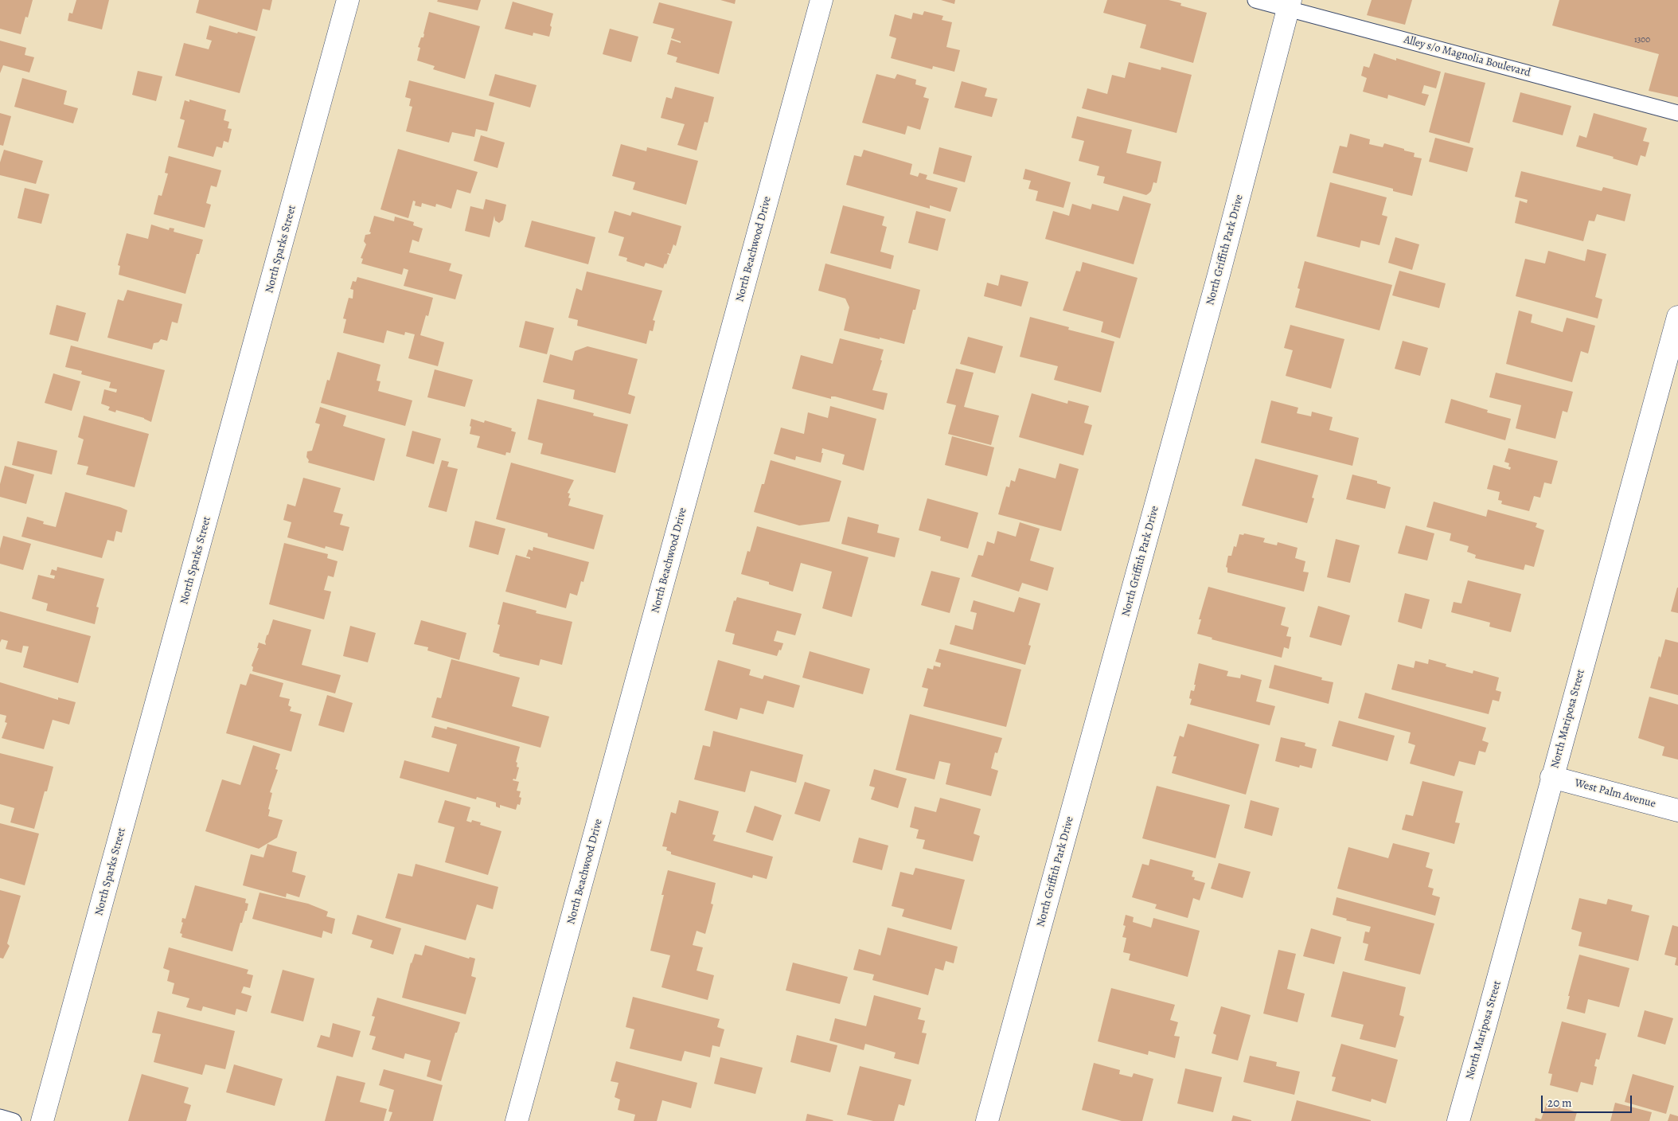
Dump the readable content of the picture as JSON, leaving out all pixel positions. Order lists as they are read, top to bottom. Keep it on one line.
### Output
{"streets":{"street":["North Sparks Street","North Beachwood Drive","North Griffith Park Drive","North Mariposa Street","West Palm Avenue"],"lane":["Alley s/o Magnolia Boulevard"]},"crossings":[["Alley s/o Magnolia Boulevard","North Griffith Park Drive"],["North Mariposa Street","West Palm Avenue"]],"house_numbers":["1300"],"scale_bar":"20 m"}
